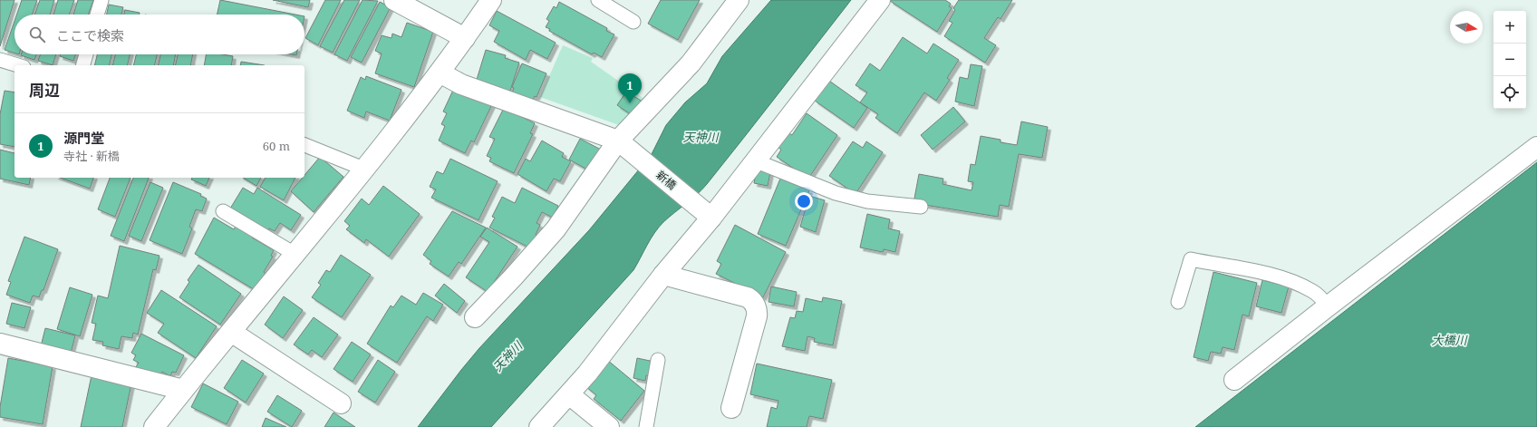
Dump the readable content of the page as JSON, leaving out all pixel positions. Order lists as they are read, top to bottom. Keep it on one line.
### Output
{"streets":{"street":["新橋"]},"water":["天神川","大橋川"],"north":"right","page":{"map_buttons":["+","−"],"search":"ここで検索","heading":"周辺","pins":"1","list":[{"mark":"1","name":"源門堂","note":"寺社 · 新橋","value":"60 m"}]}}
